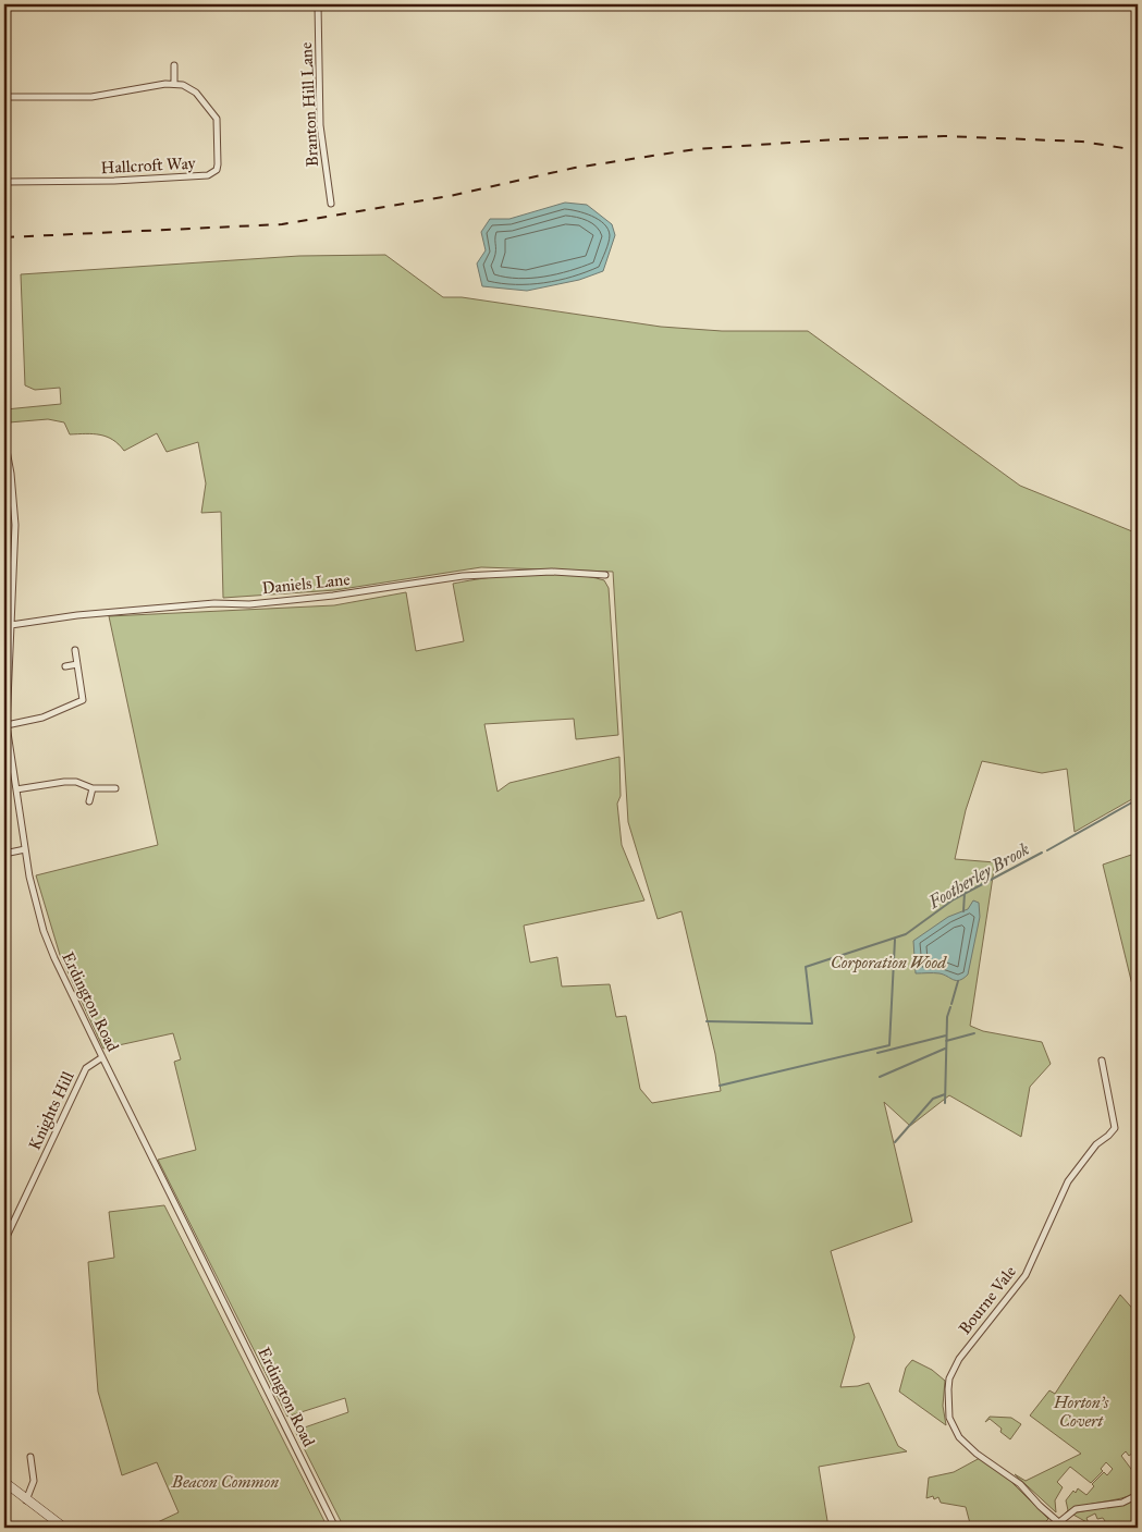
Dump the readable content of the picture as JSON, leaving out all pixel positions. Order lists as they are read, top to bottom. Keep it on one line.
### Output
{"streets":{"street":["Branton Hill Lane","Hallcroft Way","Daniels Lane","Erdington Road","Knights Hill","Bourne Vale"]},"crossings":[["Daniels Lane","Erdington Road"],["Erdington Road","Knights Hill"]],"water":["Footherley Brook"],"parks":["Corporation Wood","Horton's Covert","Beacon Common"]}
